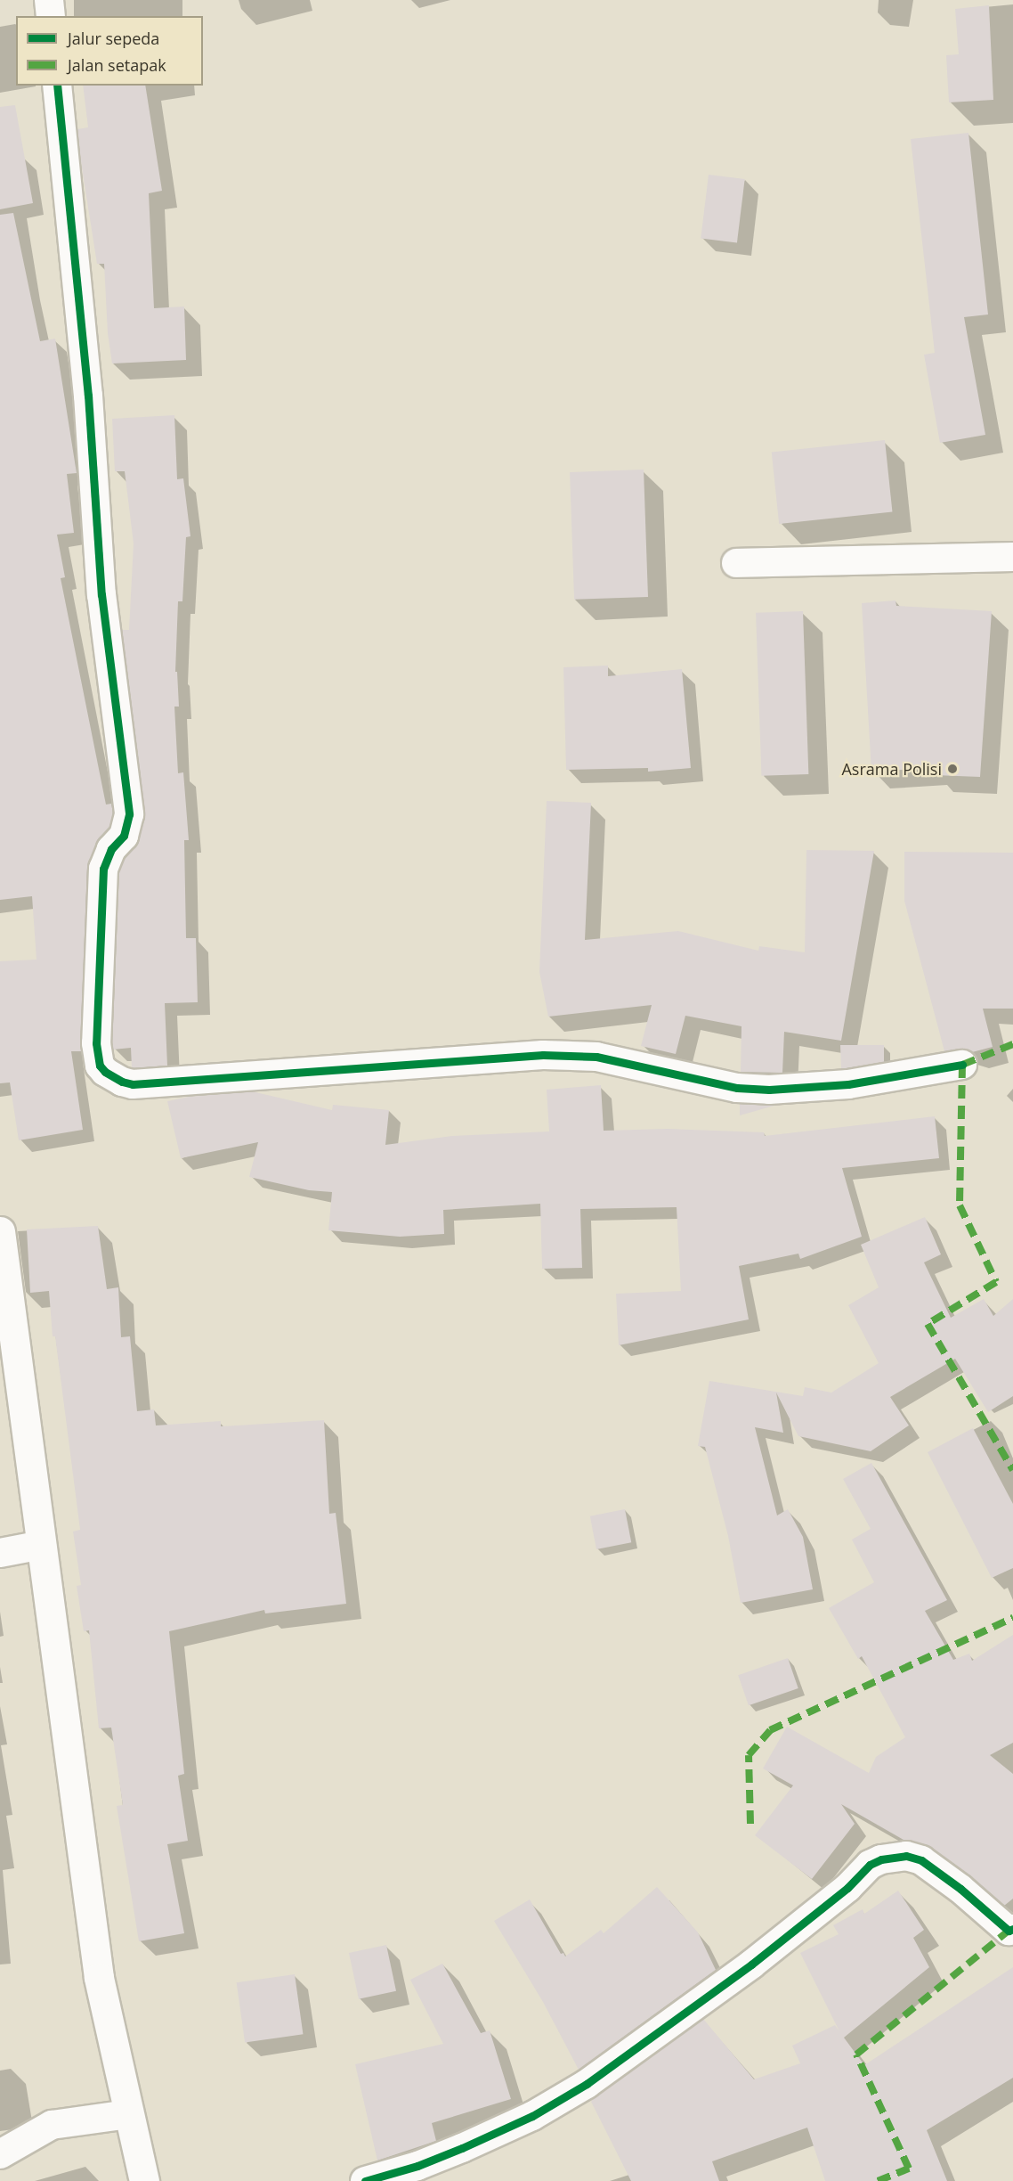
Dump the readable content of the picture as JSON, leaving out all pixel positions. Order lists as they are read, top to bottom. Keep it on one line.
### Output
{"places":["Asrama Polisi"],"legend":["Jalur sepeda","Jalan setapak"]}
